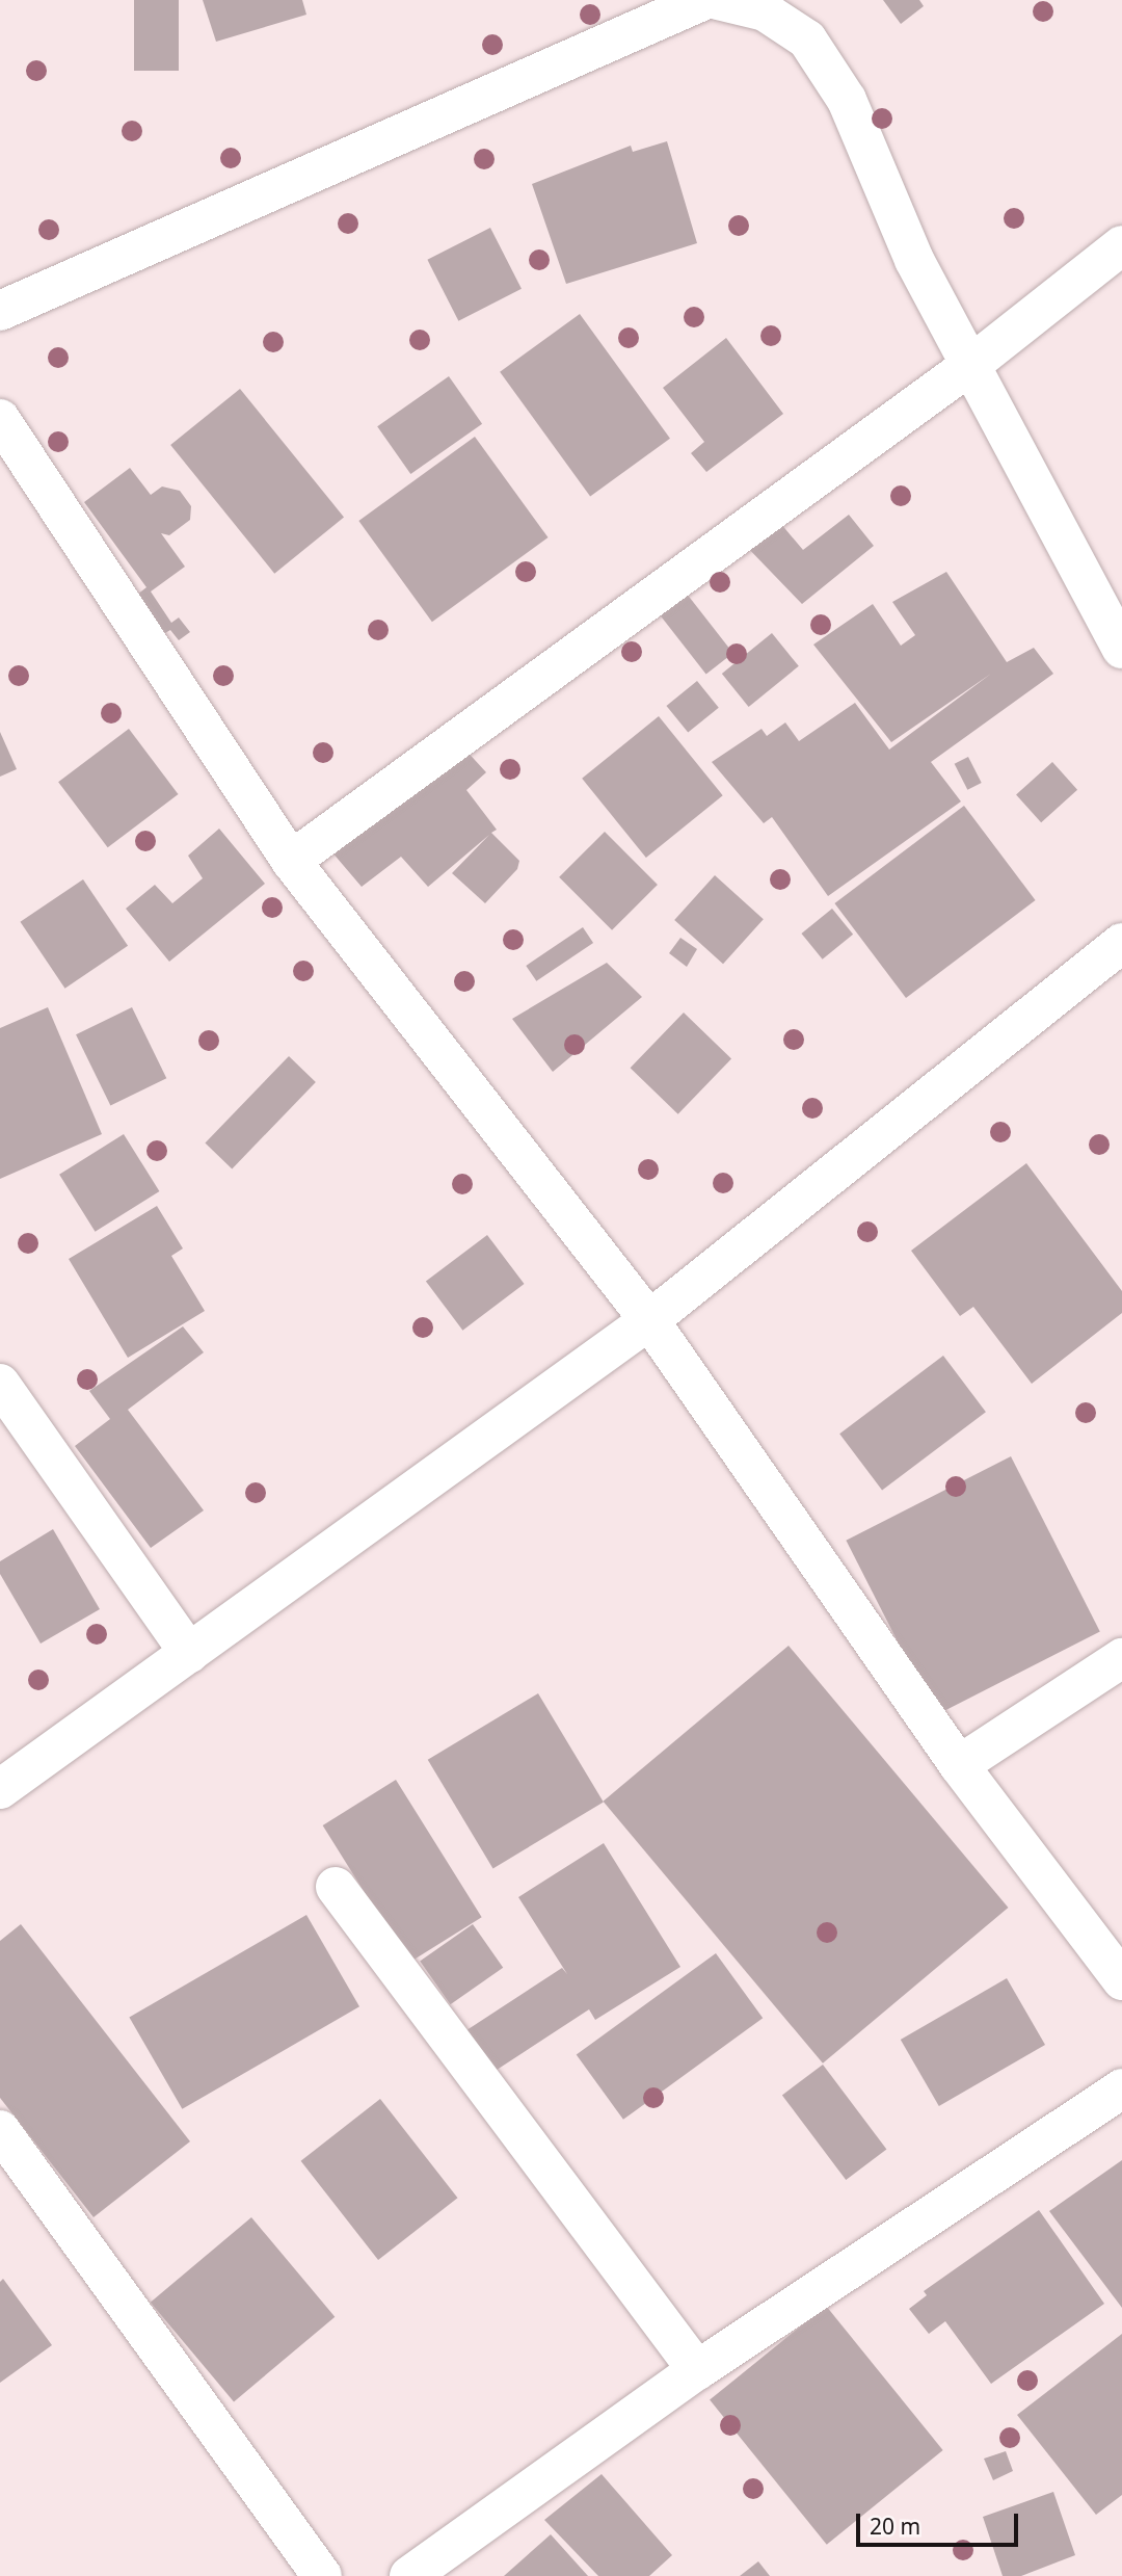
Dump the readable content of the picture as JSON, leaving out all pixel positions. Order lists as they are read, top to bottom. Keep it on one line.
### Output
{"scale_bar":"20 m"}
